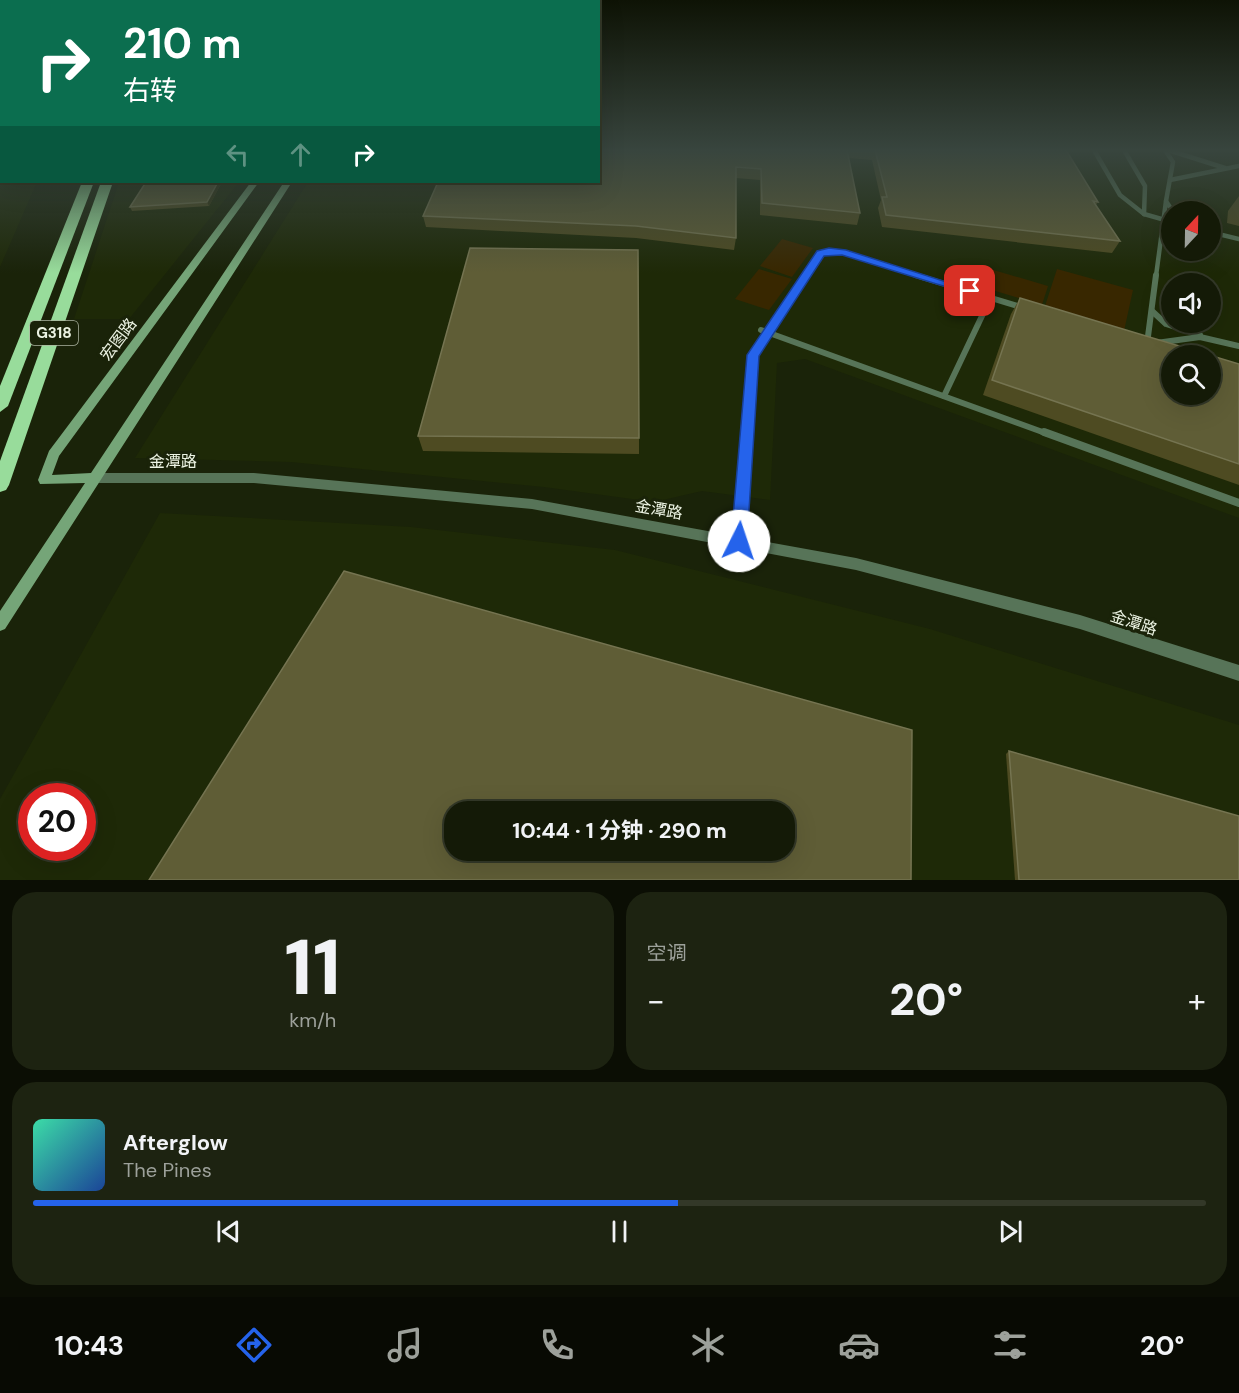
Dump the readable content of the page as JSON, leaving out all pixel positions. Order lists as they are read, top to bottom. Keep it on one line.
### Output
{"streets":{"highway":["G318"],"main road":["宏图路"],"street":["金潭路"]},"crossings":[["宏图路","金潭路"]],"north":"top","page":{"turn":["210 m","右转"],"limit":"20","trip":"10:44 · 1 分钟 · 290 m","tile":[["11","km/h"],"空调"],"heat":["−","20°","+"],"song":["Afterglow","The Pines"],"tabs":["10:43","20°"]}}
